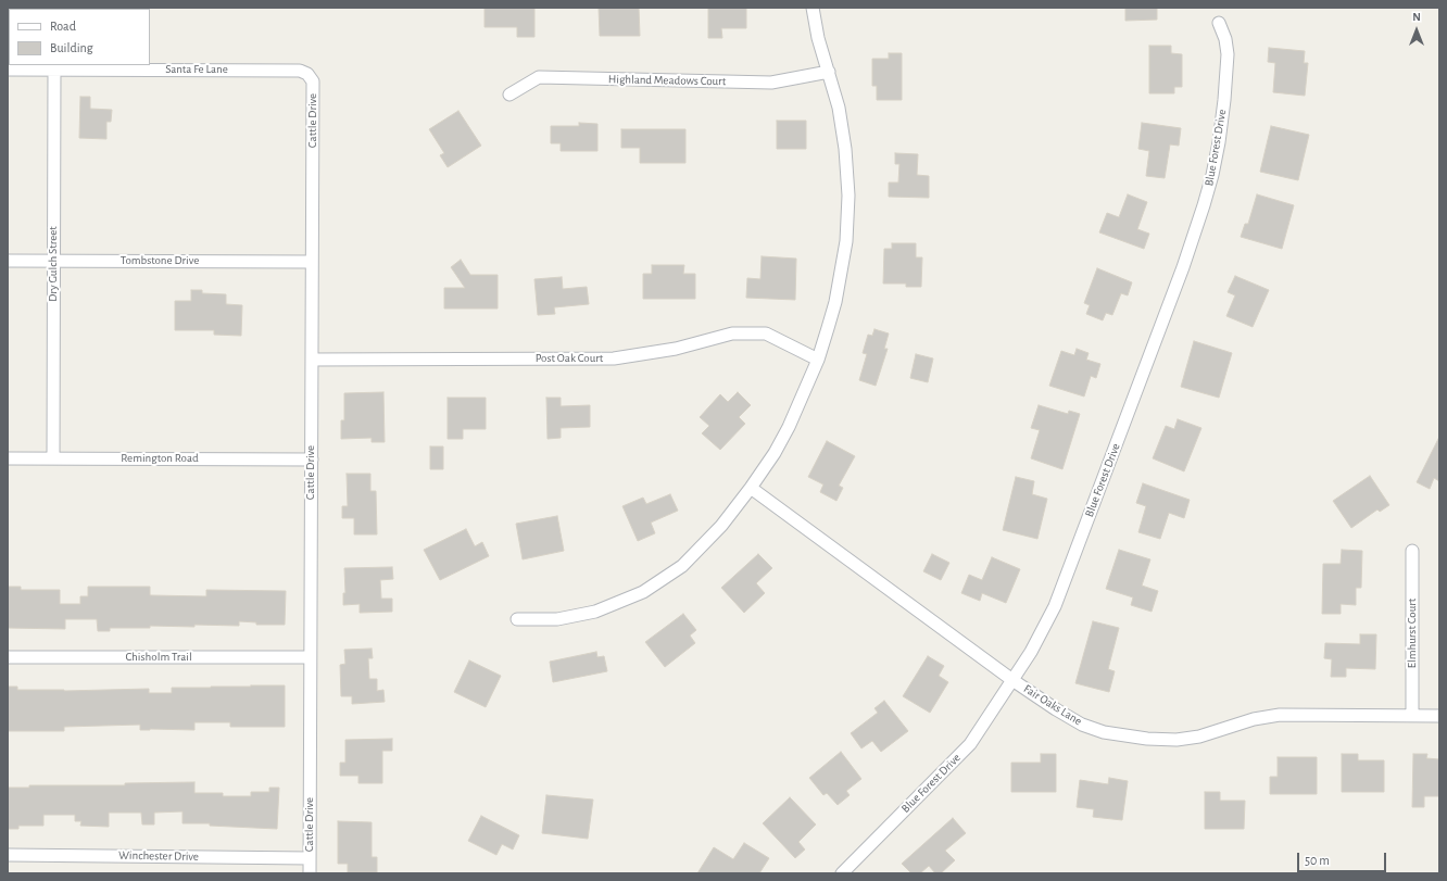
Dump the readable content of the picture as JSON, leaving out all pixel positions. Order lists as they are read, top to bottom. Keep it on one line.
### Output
{"streets":{"street":["Santa Fe Lane","Highland Meadows Court","Cattle Drive","Blue Forest Drive","Tombstone Drive","Dry Gulch Street","Post Oak Court","Remington Road","Elmhurst Court","Chisholm Trail","Fair Oaks Lane","Winchester Drive"]},"crossings":[["Santa Fe Lane","Cattle Drive"],["Santa Fe Lane","Dry Gulch Street"],["Cattle Drive","Tombstone Drive"],["Cattle Drive","Post Oak Court"],["Cattle Drive","Remington Road"],["Cattle Drive","Chisholm Trail"],["Cattle Drive","Winchester Drive"],["Blue Forest Drive","Fair Oaks Lane"],["Tombstone Drive","Dry Gulch Street"],["Dry Gulch Street","Remington Road"],["Elmhurst Court","Fair Oaks Lane"]],"legend":["Road","Building"],"scale_bar":"50 m","north":"top"}
